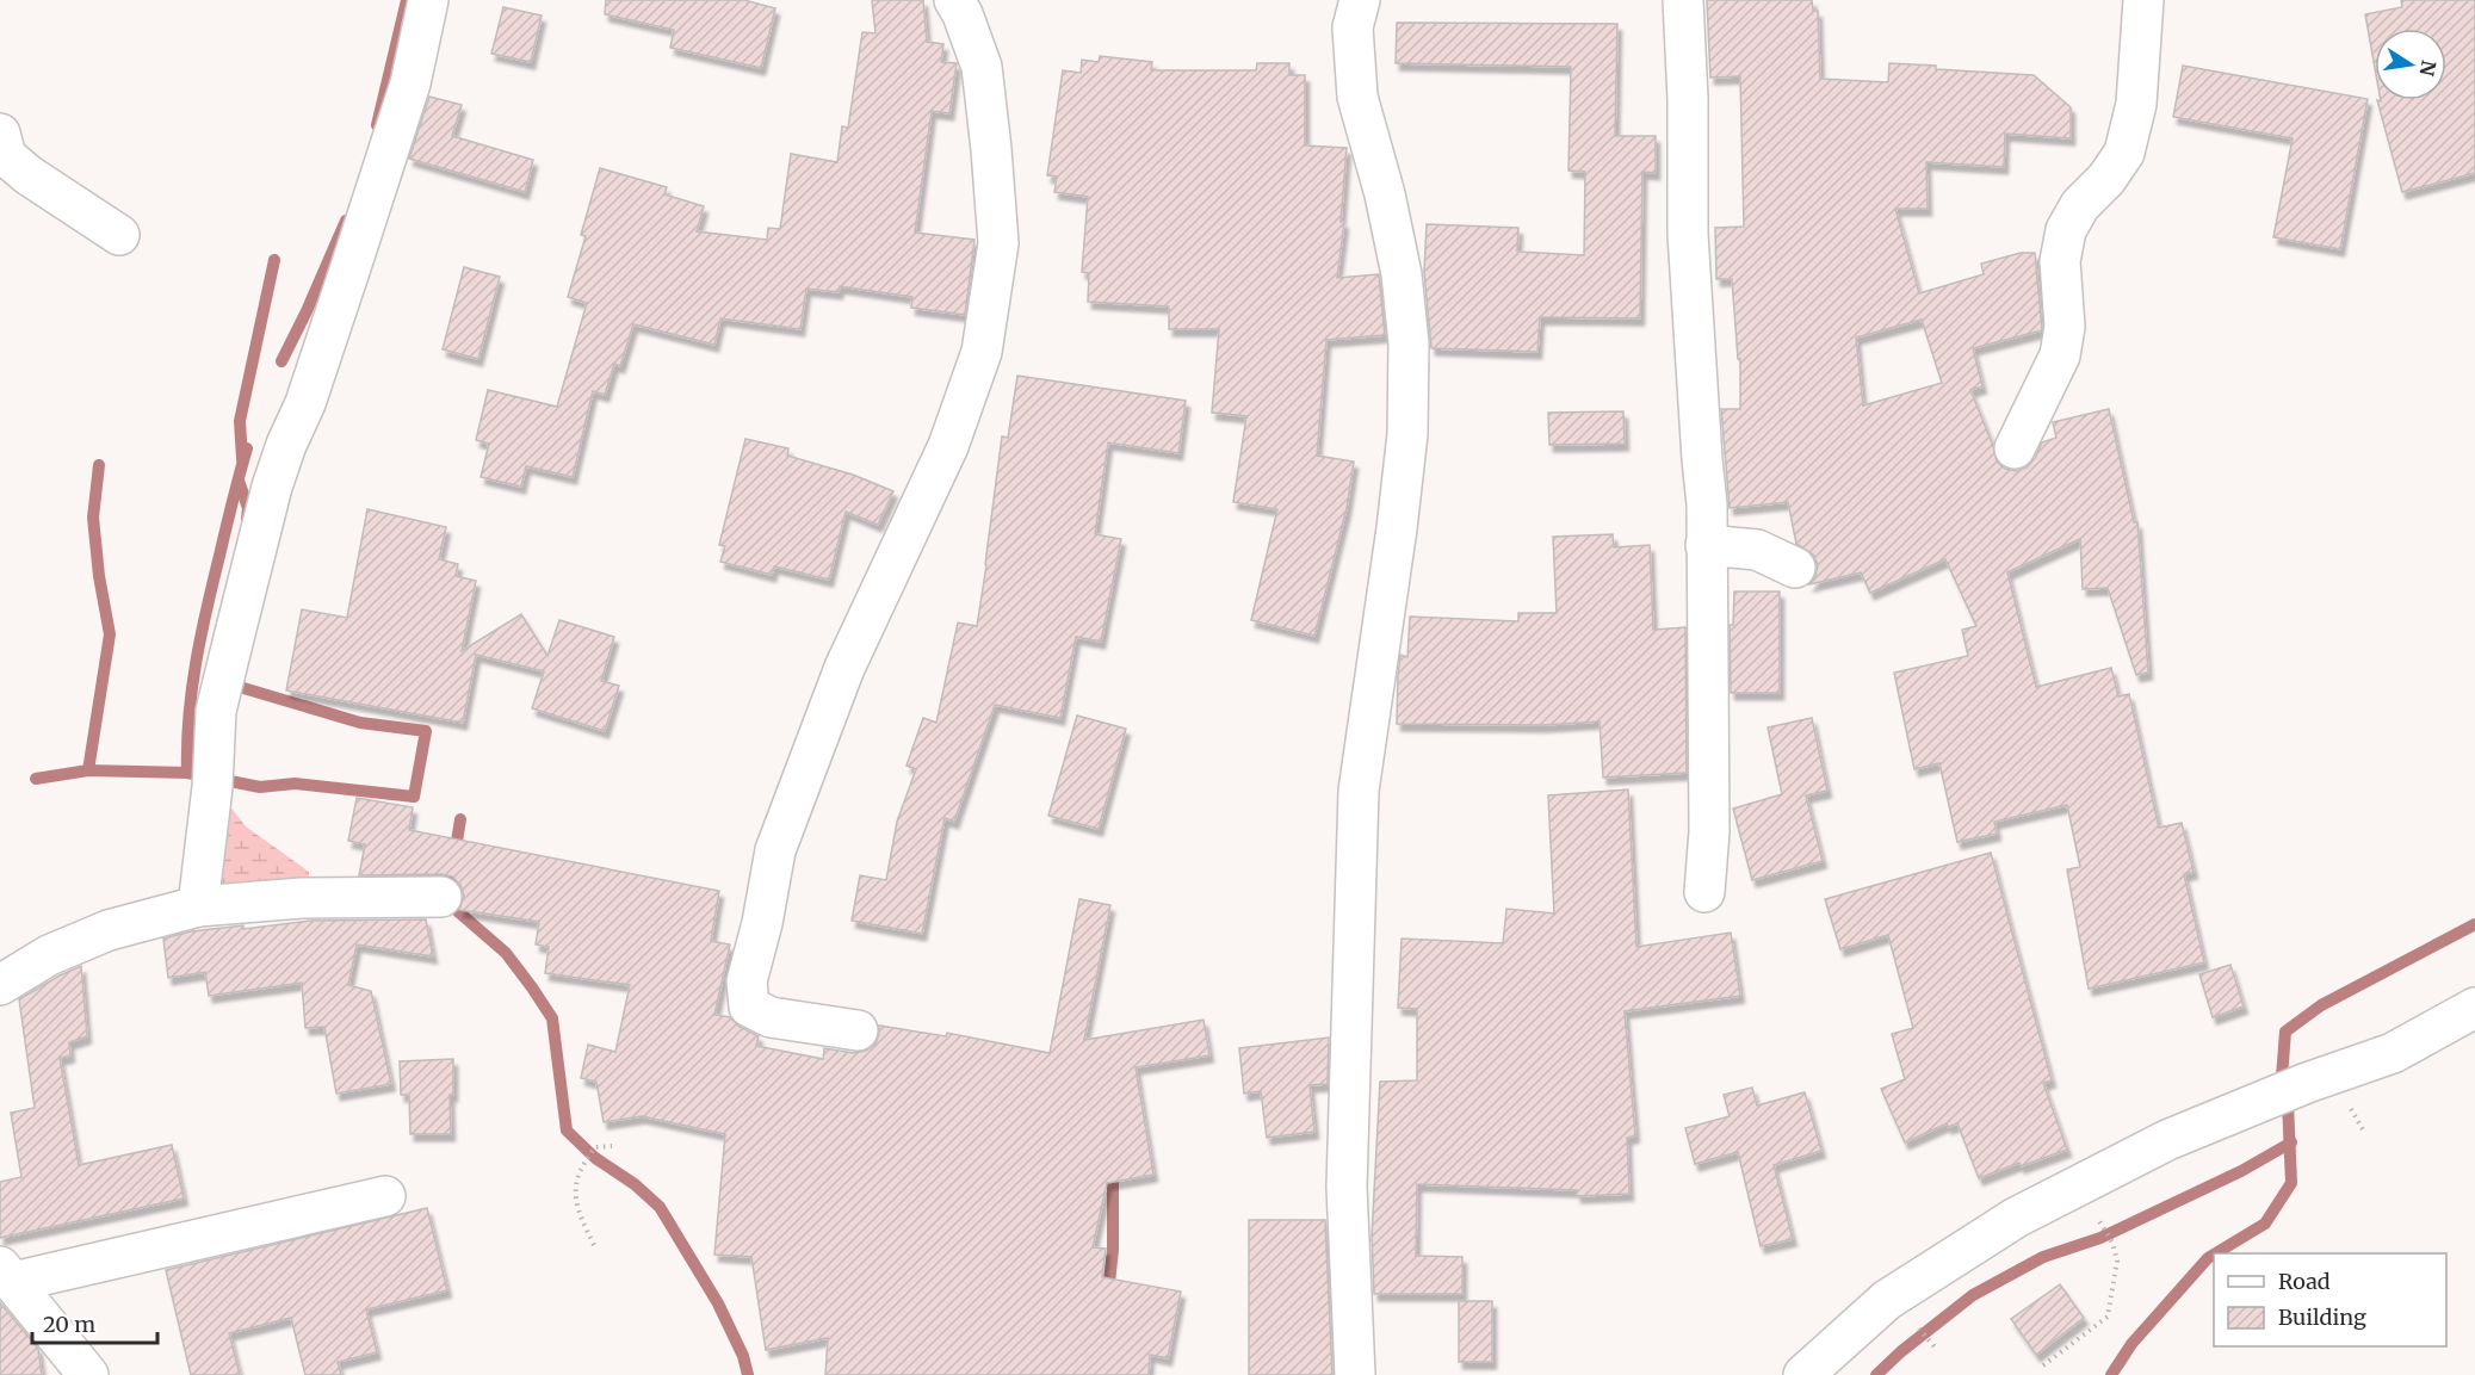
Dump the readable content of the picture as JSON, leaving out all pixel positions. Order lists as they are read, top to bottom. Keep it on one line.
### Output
{"legend":["Road","Building"],"scale_bar":"20 m","north":"right"}
